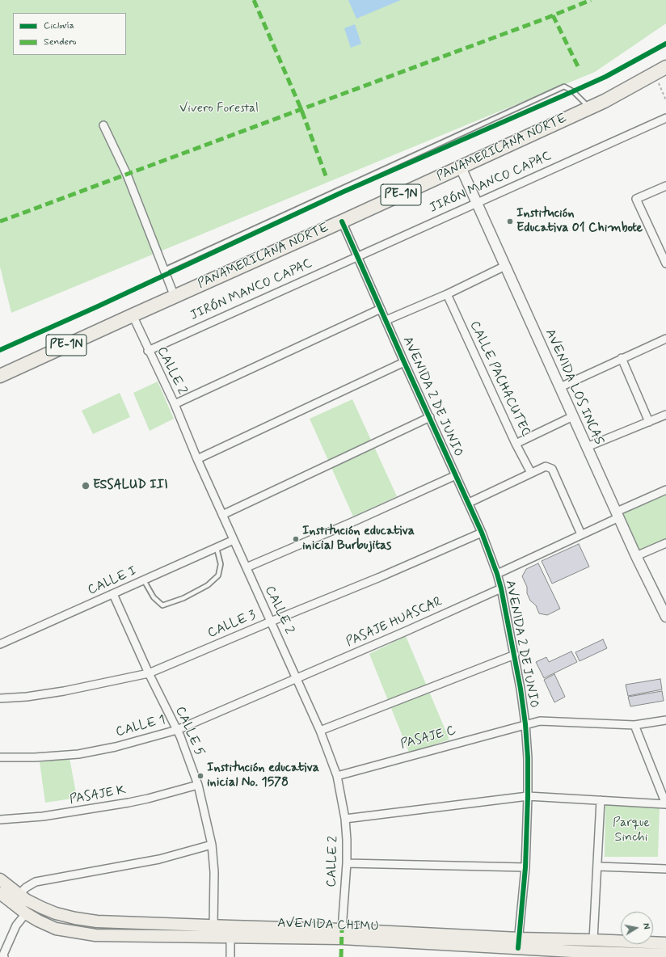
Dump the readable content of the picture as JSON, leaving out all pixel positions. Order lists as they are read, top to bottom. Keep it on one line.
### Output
{"streets":{"highway":["PANAMERICANA NORTE","PE-1N"],"main road":["AVENIDA CHIMU"],"street":["JIRÓN MANCO CAPAC","CALLE 2","CALLE PACHACUTEC","AVENIDA LOS INCAS","AVENIDA 2 DE JUNIO","CALLE I","PASAJE HUASCAR","CALLE 3","CALLE 1","CALLE 5","PASAJE C","PASAJE K"]},"crossings":[["PANAMERICANA NORTE","CALLE 2"],["PANAMERICANA NORTE","AVENIDA LOS INCAS"],["PANAMERICANA NORTE","AVENIDA 2 DE JUNIO"],["JIRÓN MANCO CAPAC","CALLE 2"],["JIRÓN MANCO CAPAC","AVENIDA LOS INCAS"],["JIRÓN MANCO CAPAC","AVENIDA 2 DE JUNIO"],["CALLE 2","CALLE I"],["CALLE 2","PASAJE HUASCAR"],["CALLE 2","CALLE 3"],["CALLE 2","CALLE 1"],["CALLE 2","PASAJE C"],["CALLE 2","AVENIDA CHIMU"],["AVENIDA 2 DE JUNIO","PASAJE HUASCAR"],["AVENIDA 2 DE JUNIO","CALLE 3"],["AVENIDA 2 DE JUNIO","PASAJE C"],["AVENIDA 2 DE JUNIO","AVENIDA CHIMU"],["CALLE I","CALLE 5"],["PASAJE HUASCAR","CALLE 1"],["CALLE 3","CALLE 5"],["CALLE 1","CALLE 5"],["CALLE 5","PASAJE K"],["CALLE 5","AVENIDA CHIMU"]],"parks":["Vivero Forestal","Parque Sinchi"],"places":["Institución Educativa 01 Chimbote","ESSALUD III","Institución educativa inicial Burbujitas","Institución educativa inicial No. 1578"],"legend":["Ciclovía","Sendero"],"north":"right"}
